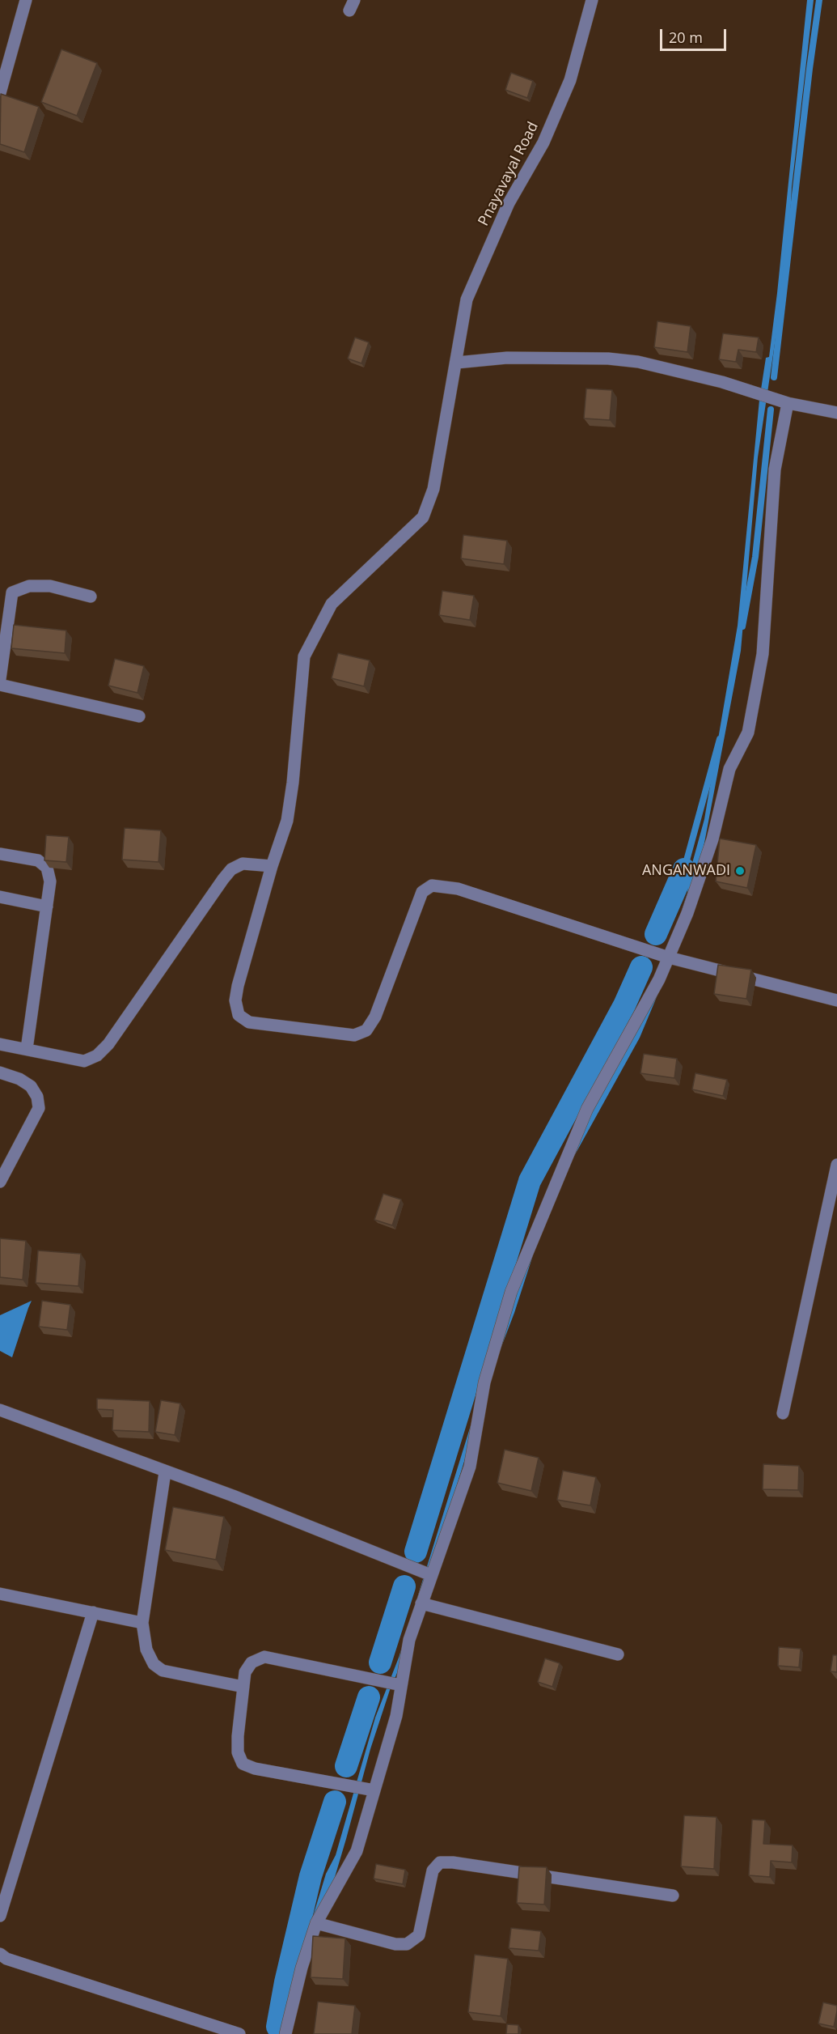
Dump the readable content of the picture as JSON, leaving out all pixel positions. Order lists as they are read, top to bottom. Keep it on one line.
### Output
{"streets":{"street":["Pnayavayal Road"]},"places":["ANGANWADI"],"scale_bar":"20 m"}
